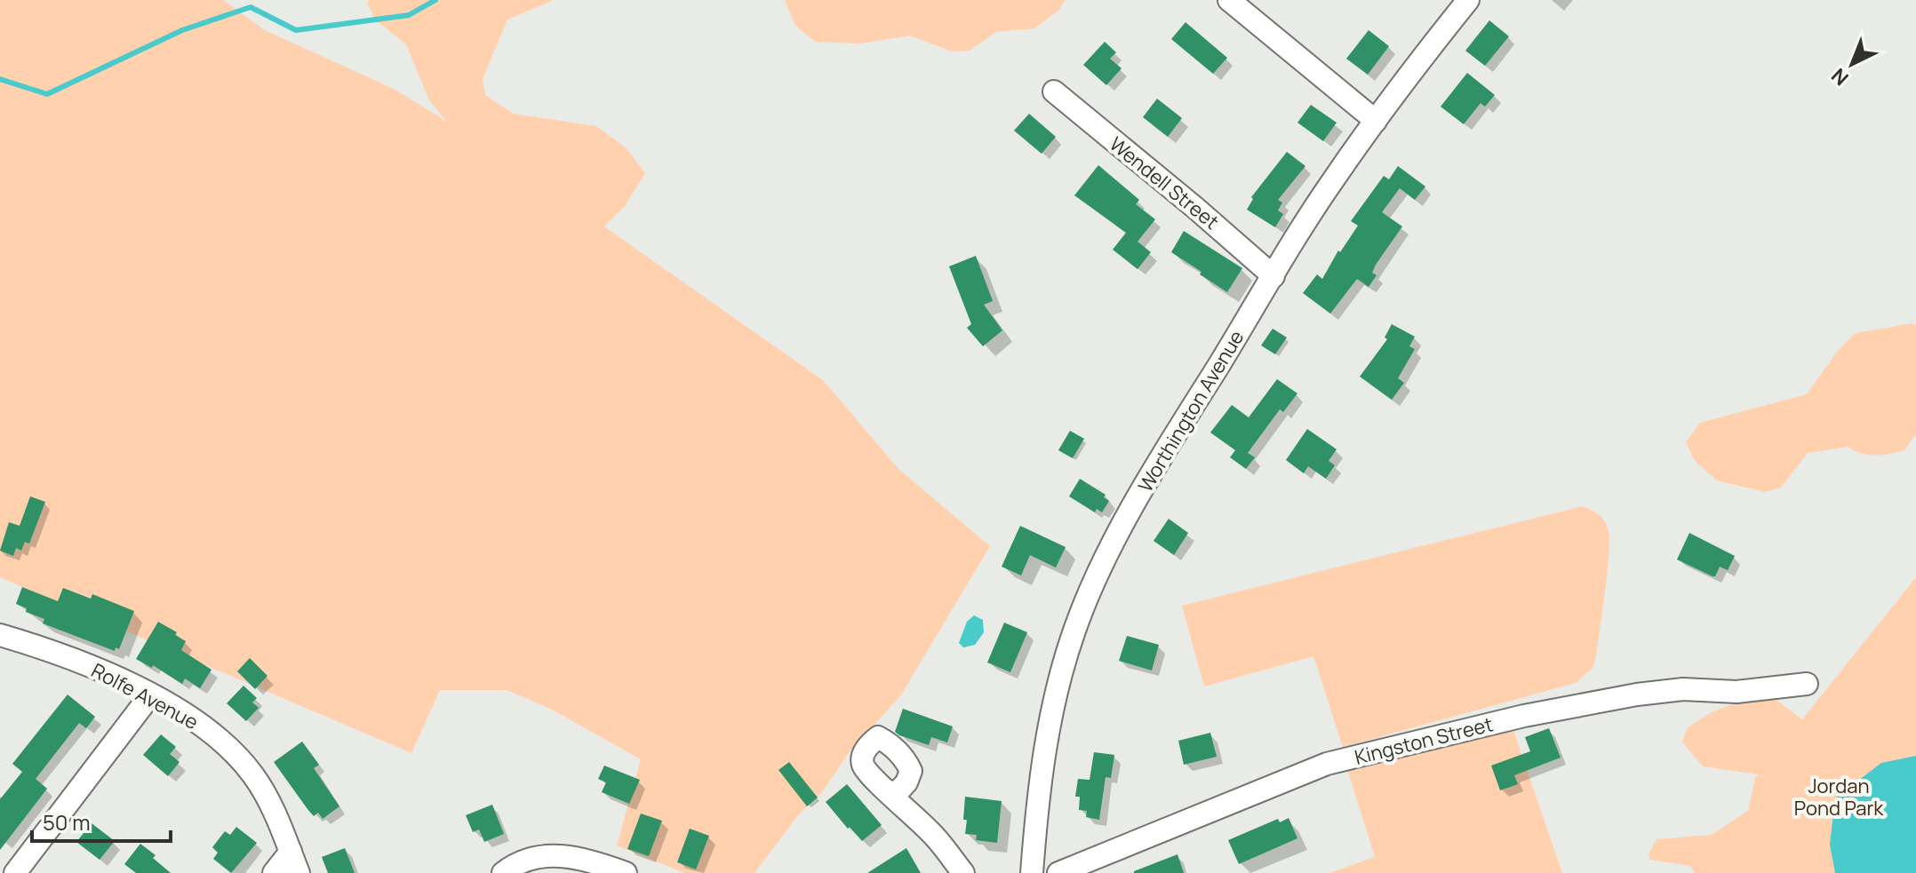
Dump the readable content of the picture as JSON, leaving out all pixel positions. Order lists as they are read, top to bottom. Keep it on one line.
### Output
{"streets":{"street":["Wendell Street","Worthington Avenue","Rolfe Avenue","Kingston Street"]},"crossings":[["Wendell Street","Worthington Avenue"]],"parks":["Jordan Pond Park"],"scale_bar":"50 m","north":"bottom left"}
